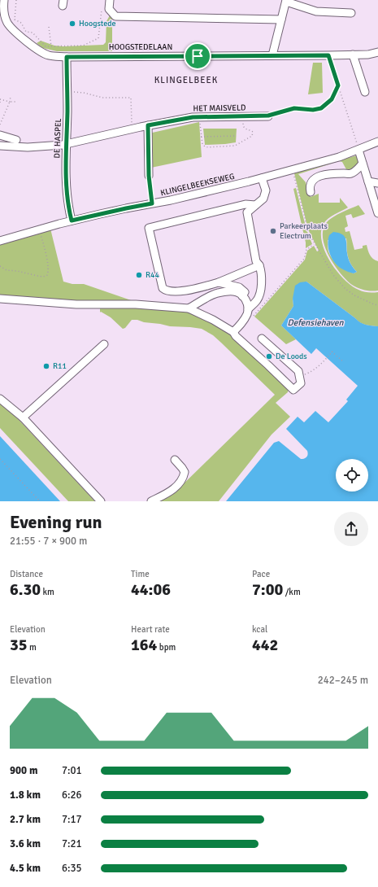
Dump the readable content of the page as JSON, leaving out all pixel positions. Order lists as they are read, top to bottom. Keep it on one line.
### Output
{"streets":{"street":["HOOGSTEDELAAN","HET MAISVELD","DE HASPEL","KLINGELBEEKSEWEG"]},"crossings":[["HOOGSTEDELAAN","DE HASPEL"],["HET MAISVELD","DE HASPEL"],["DE HASPEL","KLINGELBEEKSEWEG"]],"districts":["KLINGELBEEK"],"water":["Defensiehaven"],"places":["Hoogstede","Parkeerplaats Electrum","R44","De Loods","R11"],"page":{"heading":["Evening run","21:55 · 7 × 900 m"],"stats":[["Distance","6.30 km"],["Time","44:06"],["Pace","7:00 /km"],["Elevation","35 m"],["Heart rate","164 bpm"],["kcal","442"]],"chart":["Elevation","242–245 m"],"list":[{"name":"900 m","note":"7:01"},{"name":"1.8 km","note":"6:26"},{"name":"2.7 km","note":"7:17"},{"name":"3.6 km","note":"7:21"},{"name":"4.5 km","note":"6:35"}]}}
